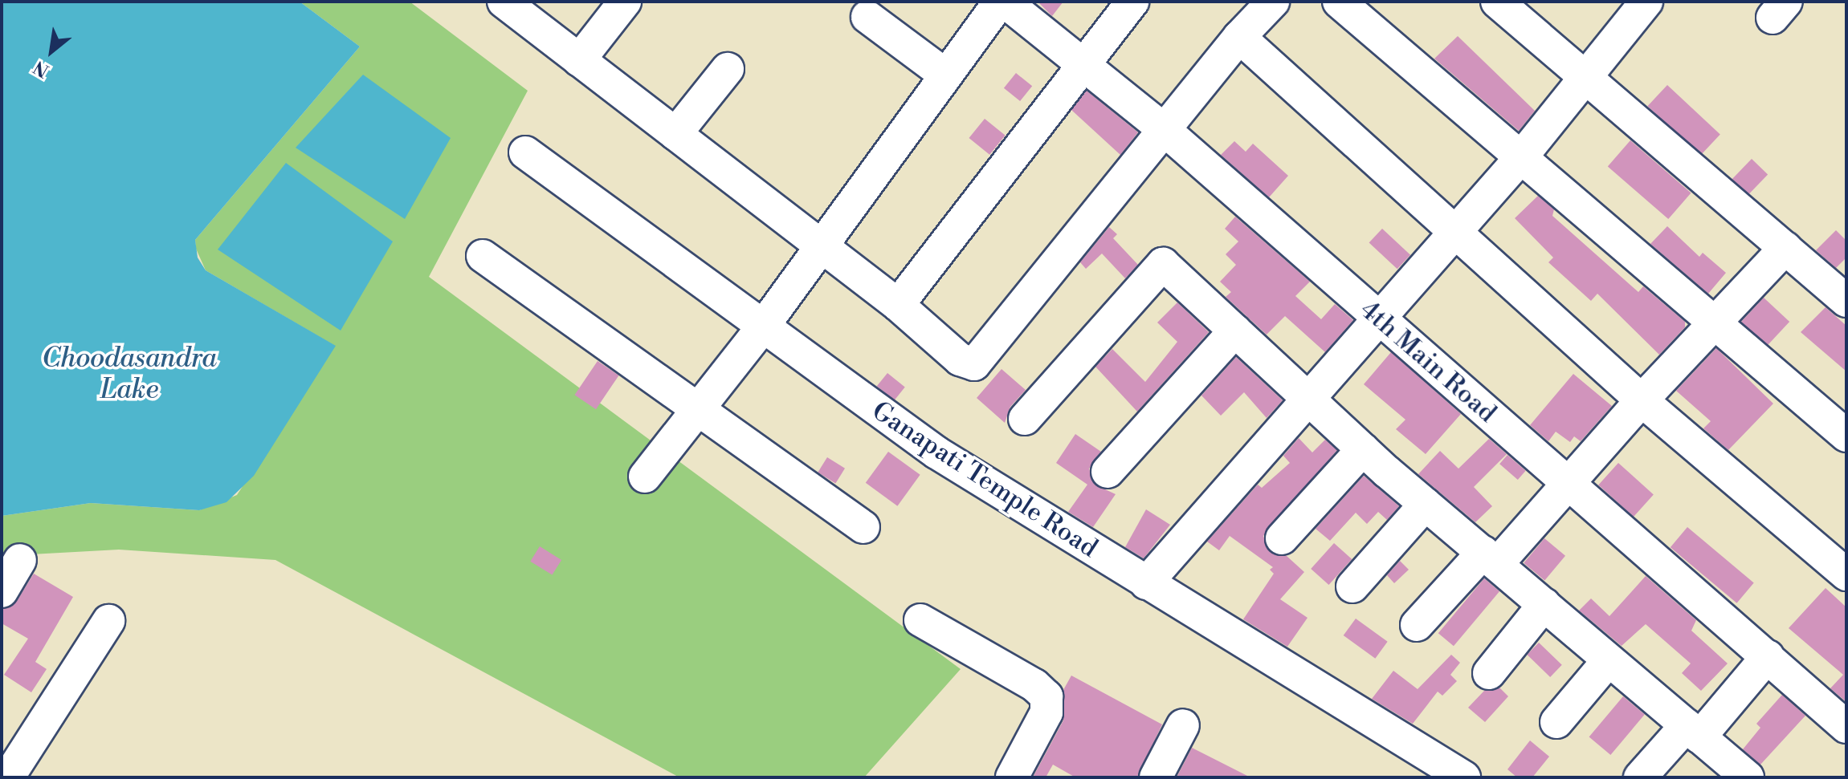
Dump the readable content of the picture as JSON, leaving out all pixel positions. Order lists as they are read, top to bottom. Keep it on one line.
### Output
{"streets":{"street":["4th Main Road","Ganapati Temple Road"]},"water":["Choodasandra Lake"],"north":"bottom left"}
